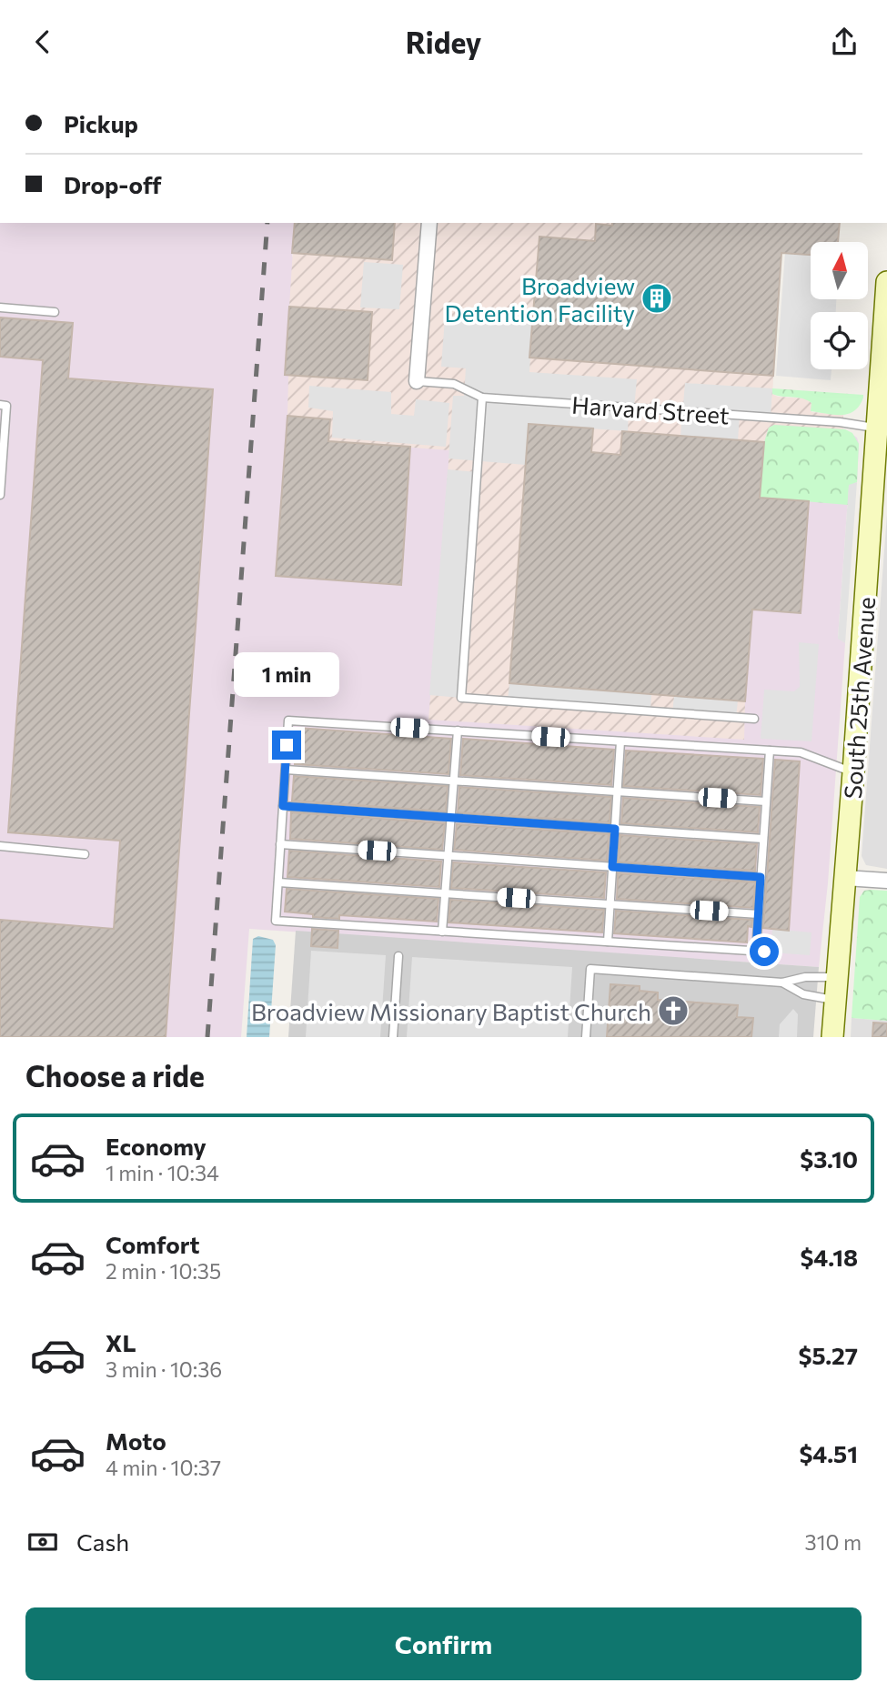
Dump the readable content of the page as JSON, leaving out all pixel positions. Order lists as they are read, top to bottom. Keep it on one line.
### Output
{"streets":{"main road":["South 25th Avenue"],"lane":["Harvard Street"]},"crossings":[["Harvard Street","South 25th Avenue"]],"places":{"building":["Broadview Detention Facility"],"church":["Broadview Missionary Baptist Church"]},"north":"top","page":{"header":"Ridey","banner":["Pickup","Drop-off"],"bubble":"1 min","heading":"Choose a ride","list":[{"name":"Economy","note":"1 min · 10:34","value":"$3.10"},{"name":"Comfort","note":"2 min · 10:35","value":"$4.18"},{"name":"XL","note":"3 min · 10:36","value":"$5.27"},{"name":"Moto","note":"4 min · 10:37","value":"$4.51"}],"pay":["Cash","310 m"],"buttons":"Confirm"}}
